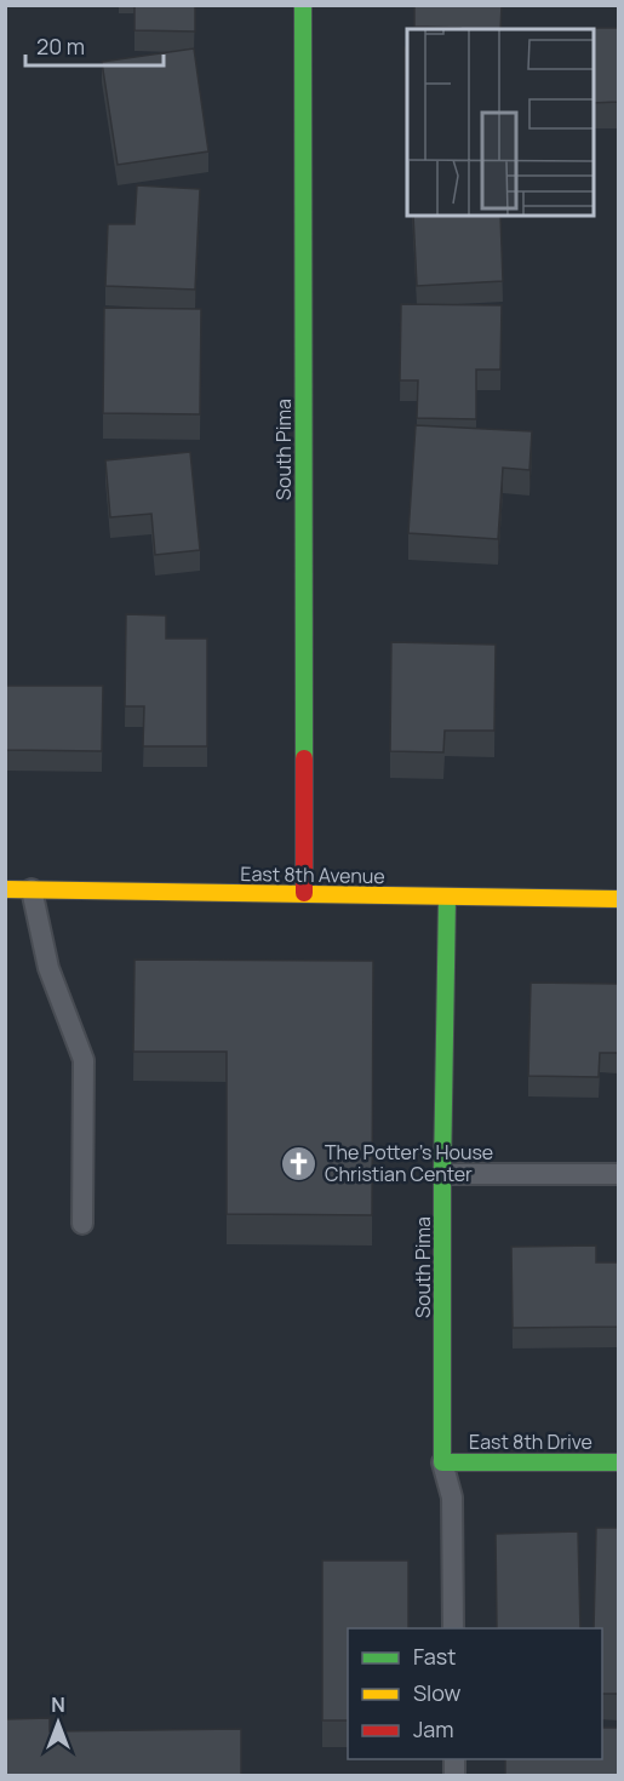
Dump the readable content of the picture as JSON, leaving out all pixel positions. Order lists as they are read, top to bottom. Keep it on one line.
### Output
{"streets":{"street":["South Pima","East 8th Avenue","East 8th Drive"]},"crossings":[["South Pima","East 8th Avenue"],["South Pima","East 8th Drive"]],"places":{"church":["The Potter's House Christian Center"]},"legend":["Fast","Slow","Jam"],"scale_bar":"20 m","north":"top"}
